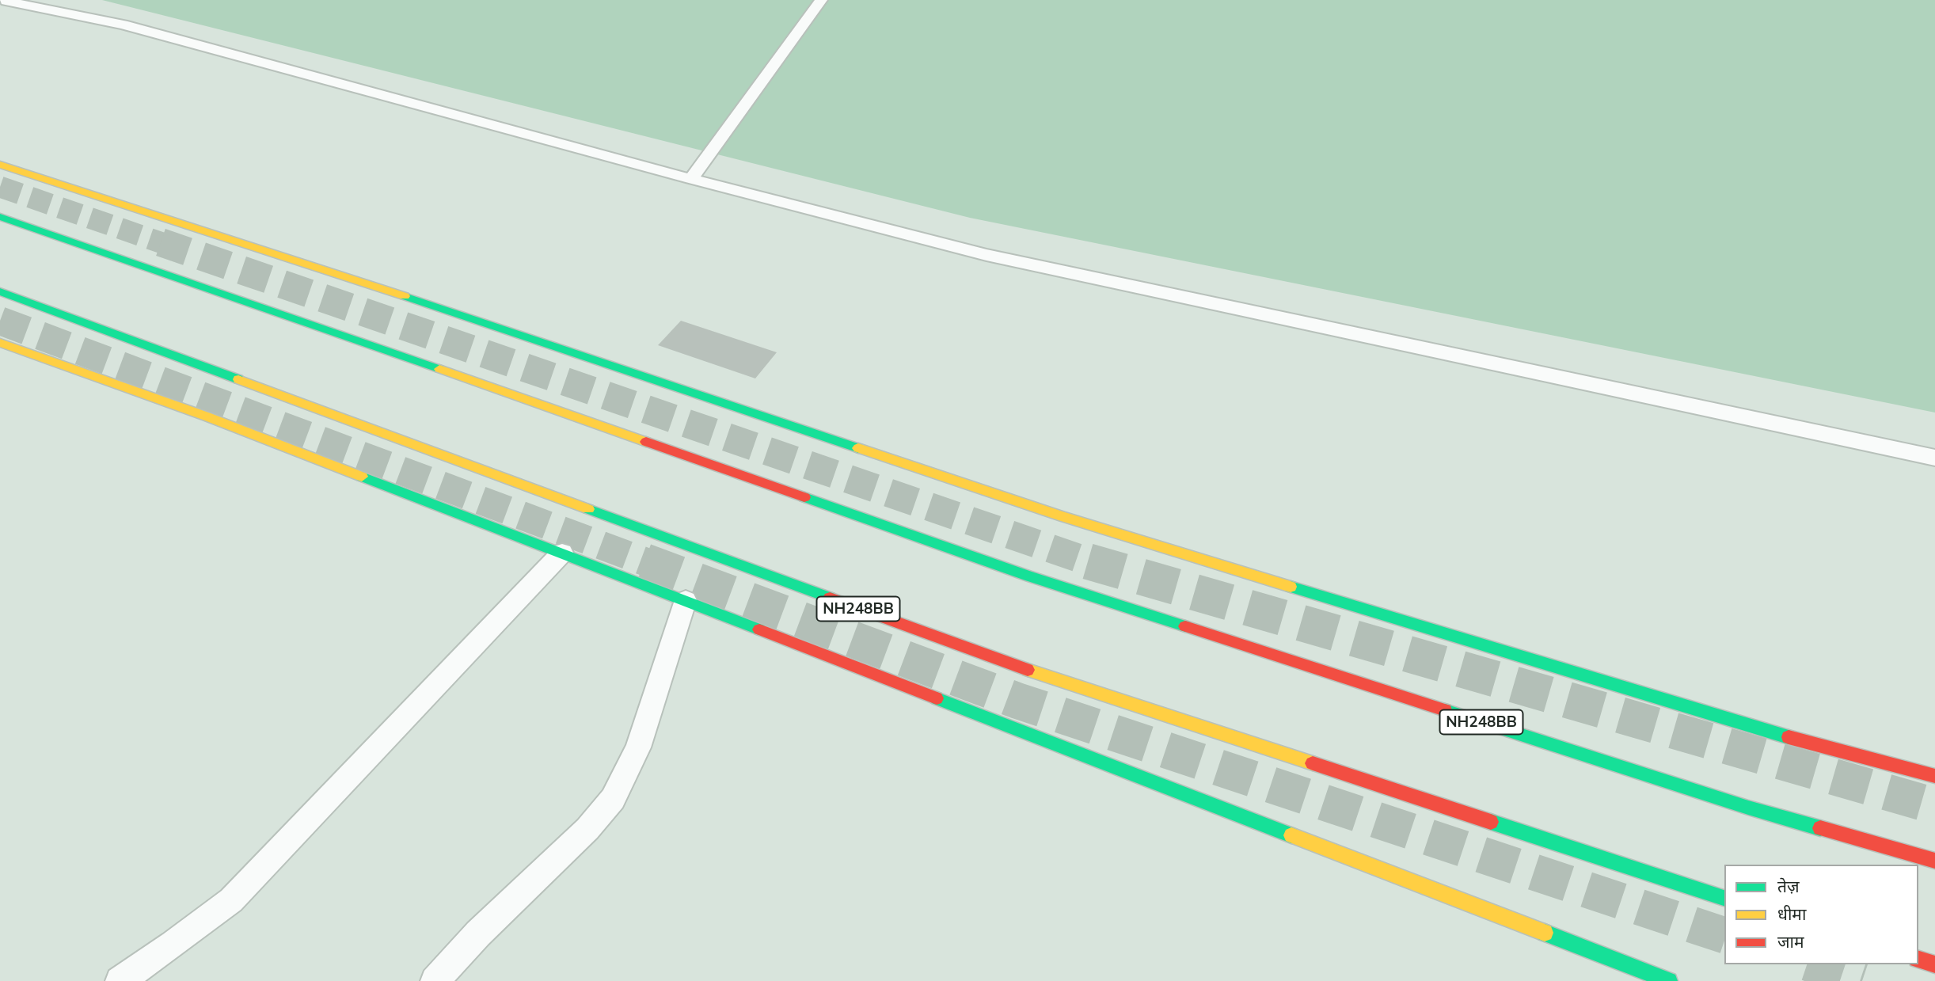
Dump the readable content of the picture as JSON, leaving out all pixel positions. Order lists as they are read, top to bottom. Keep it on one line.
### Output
{"streets":{"main road":["NH248BB"]},"legend":["तेज़","धीमा","जाम"]}
